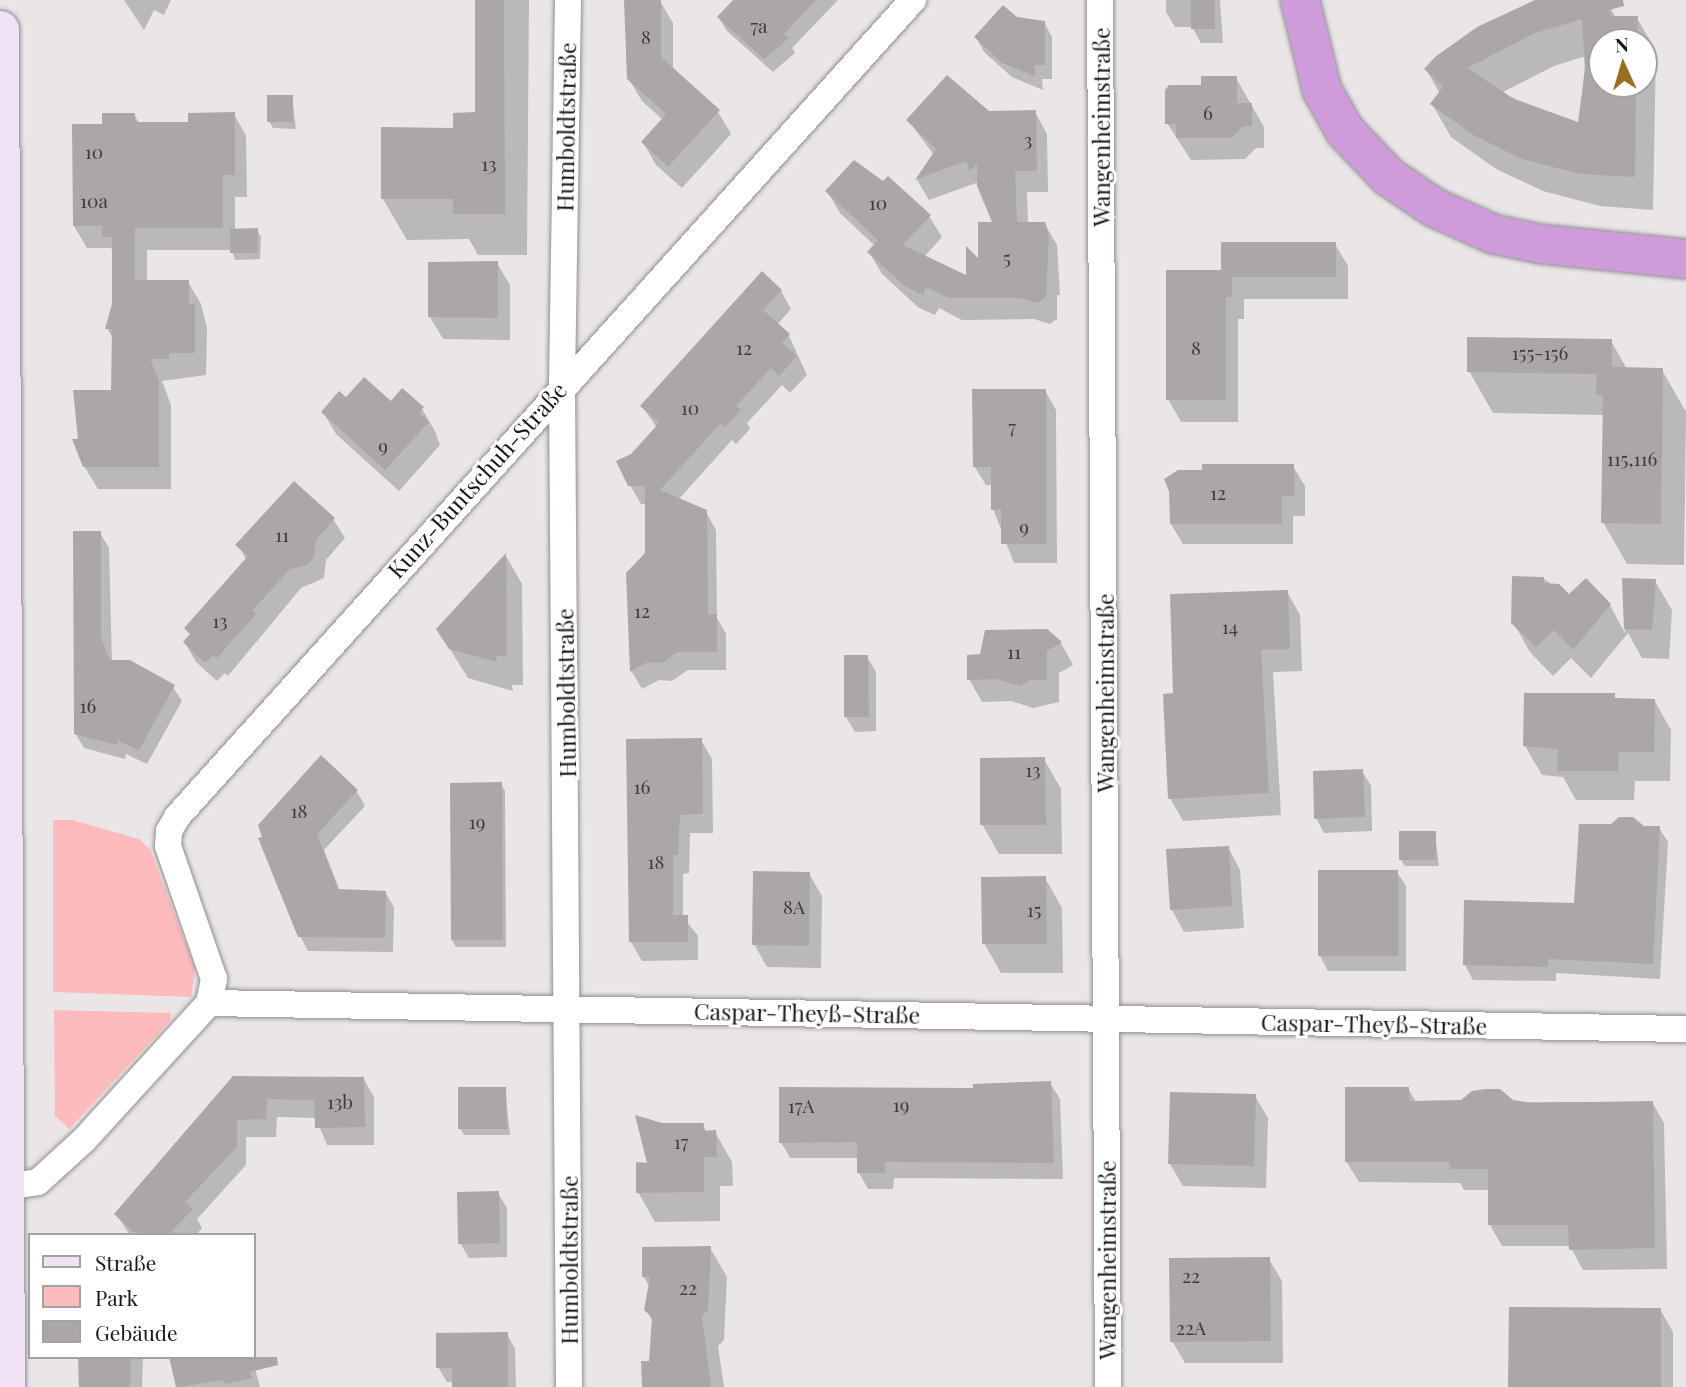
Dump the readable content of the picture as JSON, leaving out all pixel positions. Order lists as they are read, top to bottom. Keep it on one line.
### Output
{"streets":{"street":["Humboldtstraße","Wangenheimstraße","Kunz-Buntschuh-Straße","Caspar-Theyß-Straße"]},"crossings":[["Humboldtstraße","Kunz-Buntschuh-Straße"],["Humboldtstraße","Caspar-Theyß-Straße"],["Wangenheimstraße","Caspar-Theyß-Straße"],["Kunz-Buntschuh-Straße","Caspar-Theyß-Straße"]],"house_numbers":["7a","8","6","3","10","13","10a","10","5","12","8","155-156","10","7","9","115,116","12","9","11","12","13","14","11","16","13","16","18","19","18","8A","15","13b","19","17A","17","22","22","22A"],"legend":["Straße","Park","Gebäude"],"north":"top"}
